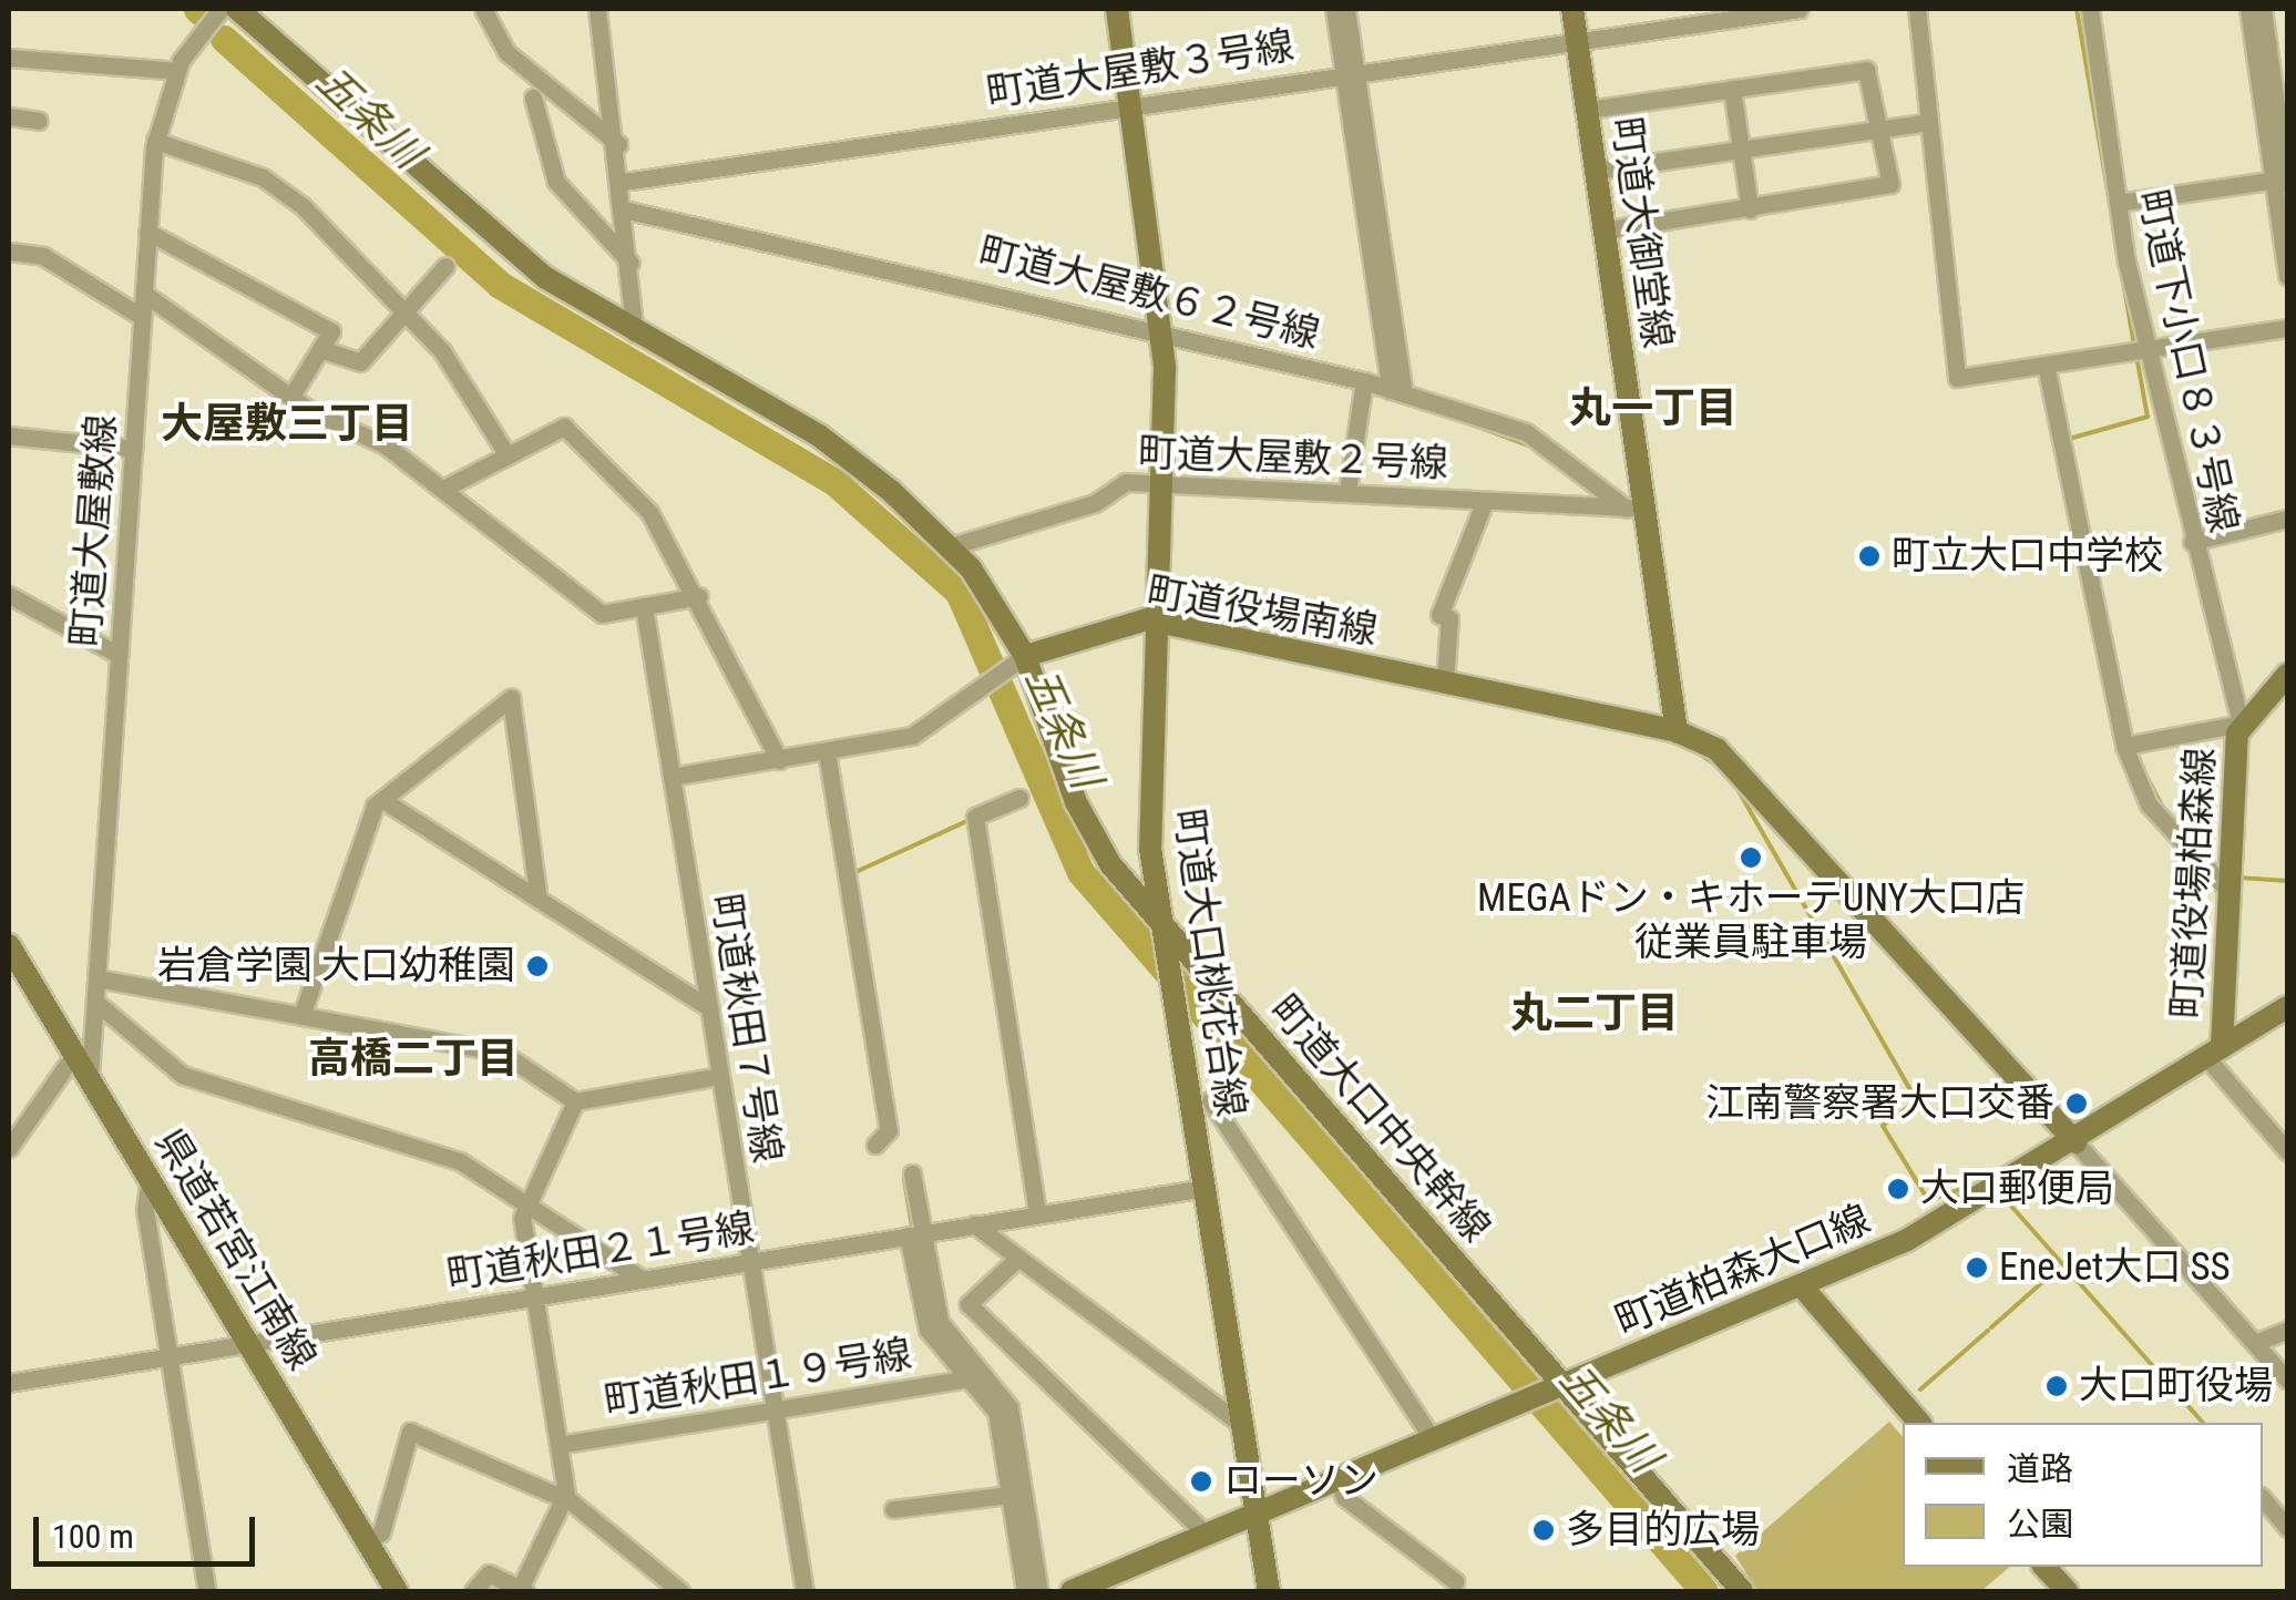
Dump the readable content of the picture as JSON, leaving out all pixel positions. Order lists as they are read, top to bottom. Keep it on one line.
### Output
{"streets":{"street":["町道大屋敷３号線","町道大御堂線","町道大屋敷６２号線","町道下小口８３号線","町道大屋敷２号線","町道大屋敷線","町道役場南線","町道役場柏森線","町道大口桃花台線","町道秋田７号線","町道大口中央幹線","県道若宮江南線","町道秋田２１号線","町道柏森大口線","町道秋田１９号線"]},"crossings":[["町道大屋敷３号線","町道大御堂線"],["町道大屋敷３号線","町道大口桃花台線"],["町道大御堂線","町道大屋敷６２号線"],["町道大御堂線","町道大屋敷２号線"],["町道大御堂線","町道役場南線"],["町道大屋敷６２号線","町道大屋敷２号線"],["町道大屋敷６２号線","町道大口桃花台線"],["町道下小口８３号線","町道役場柏森線"],["町道大屋敷２号線","町道大口桃花台線"],["町道大屋敷線","県道若宮江南線"],["町道役場南線","町道大口桃花台線"],["町道役場南線","町道大口中央幹線"],["町道役場南線","町道柏森大口線"],["町道役場柏森線","町道柏森大口線"],["町道大口桃花台線","町道大口中央幹線"],["町道大口桃花台線","町道秋田２１号線"],["町道大口桃花台線","町道柏森大口線"],["町道秋田７号線","町道秋田２１号線"],["町道秋田７号線","町道秋田１９号線"],["町道大口中央幹線","町道柏森大口線"],["県道若宮江南線","町道秋田２１号線"]],"districts":["丸一丁目","大屋敷三丁目","丸二丁目","高橋二丁目"],"water":["五条川"],"places":["町立大口中学校","MEGAドン・キホーテUNY大口店 従業員駐車場","岩倉学園 大口幼稚園","江南警察署大口交番","大口郵便局","EneJet大口 SS","大口町役場","ローソン","多目的広場"],"legend":["道路","公園"],"scale_bar":"100 m"}
